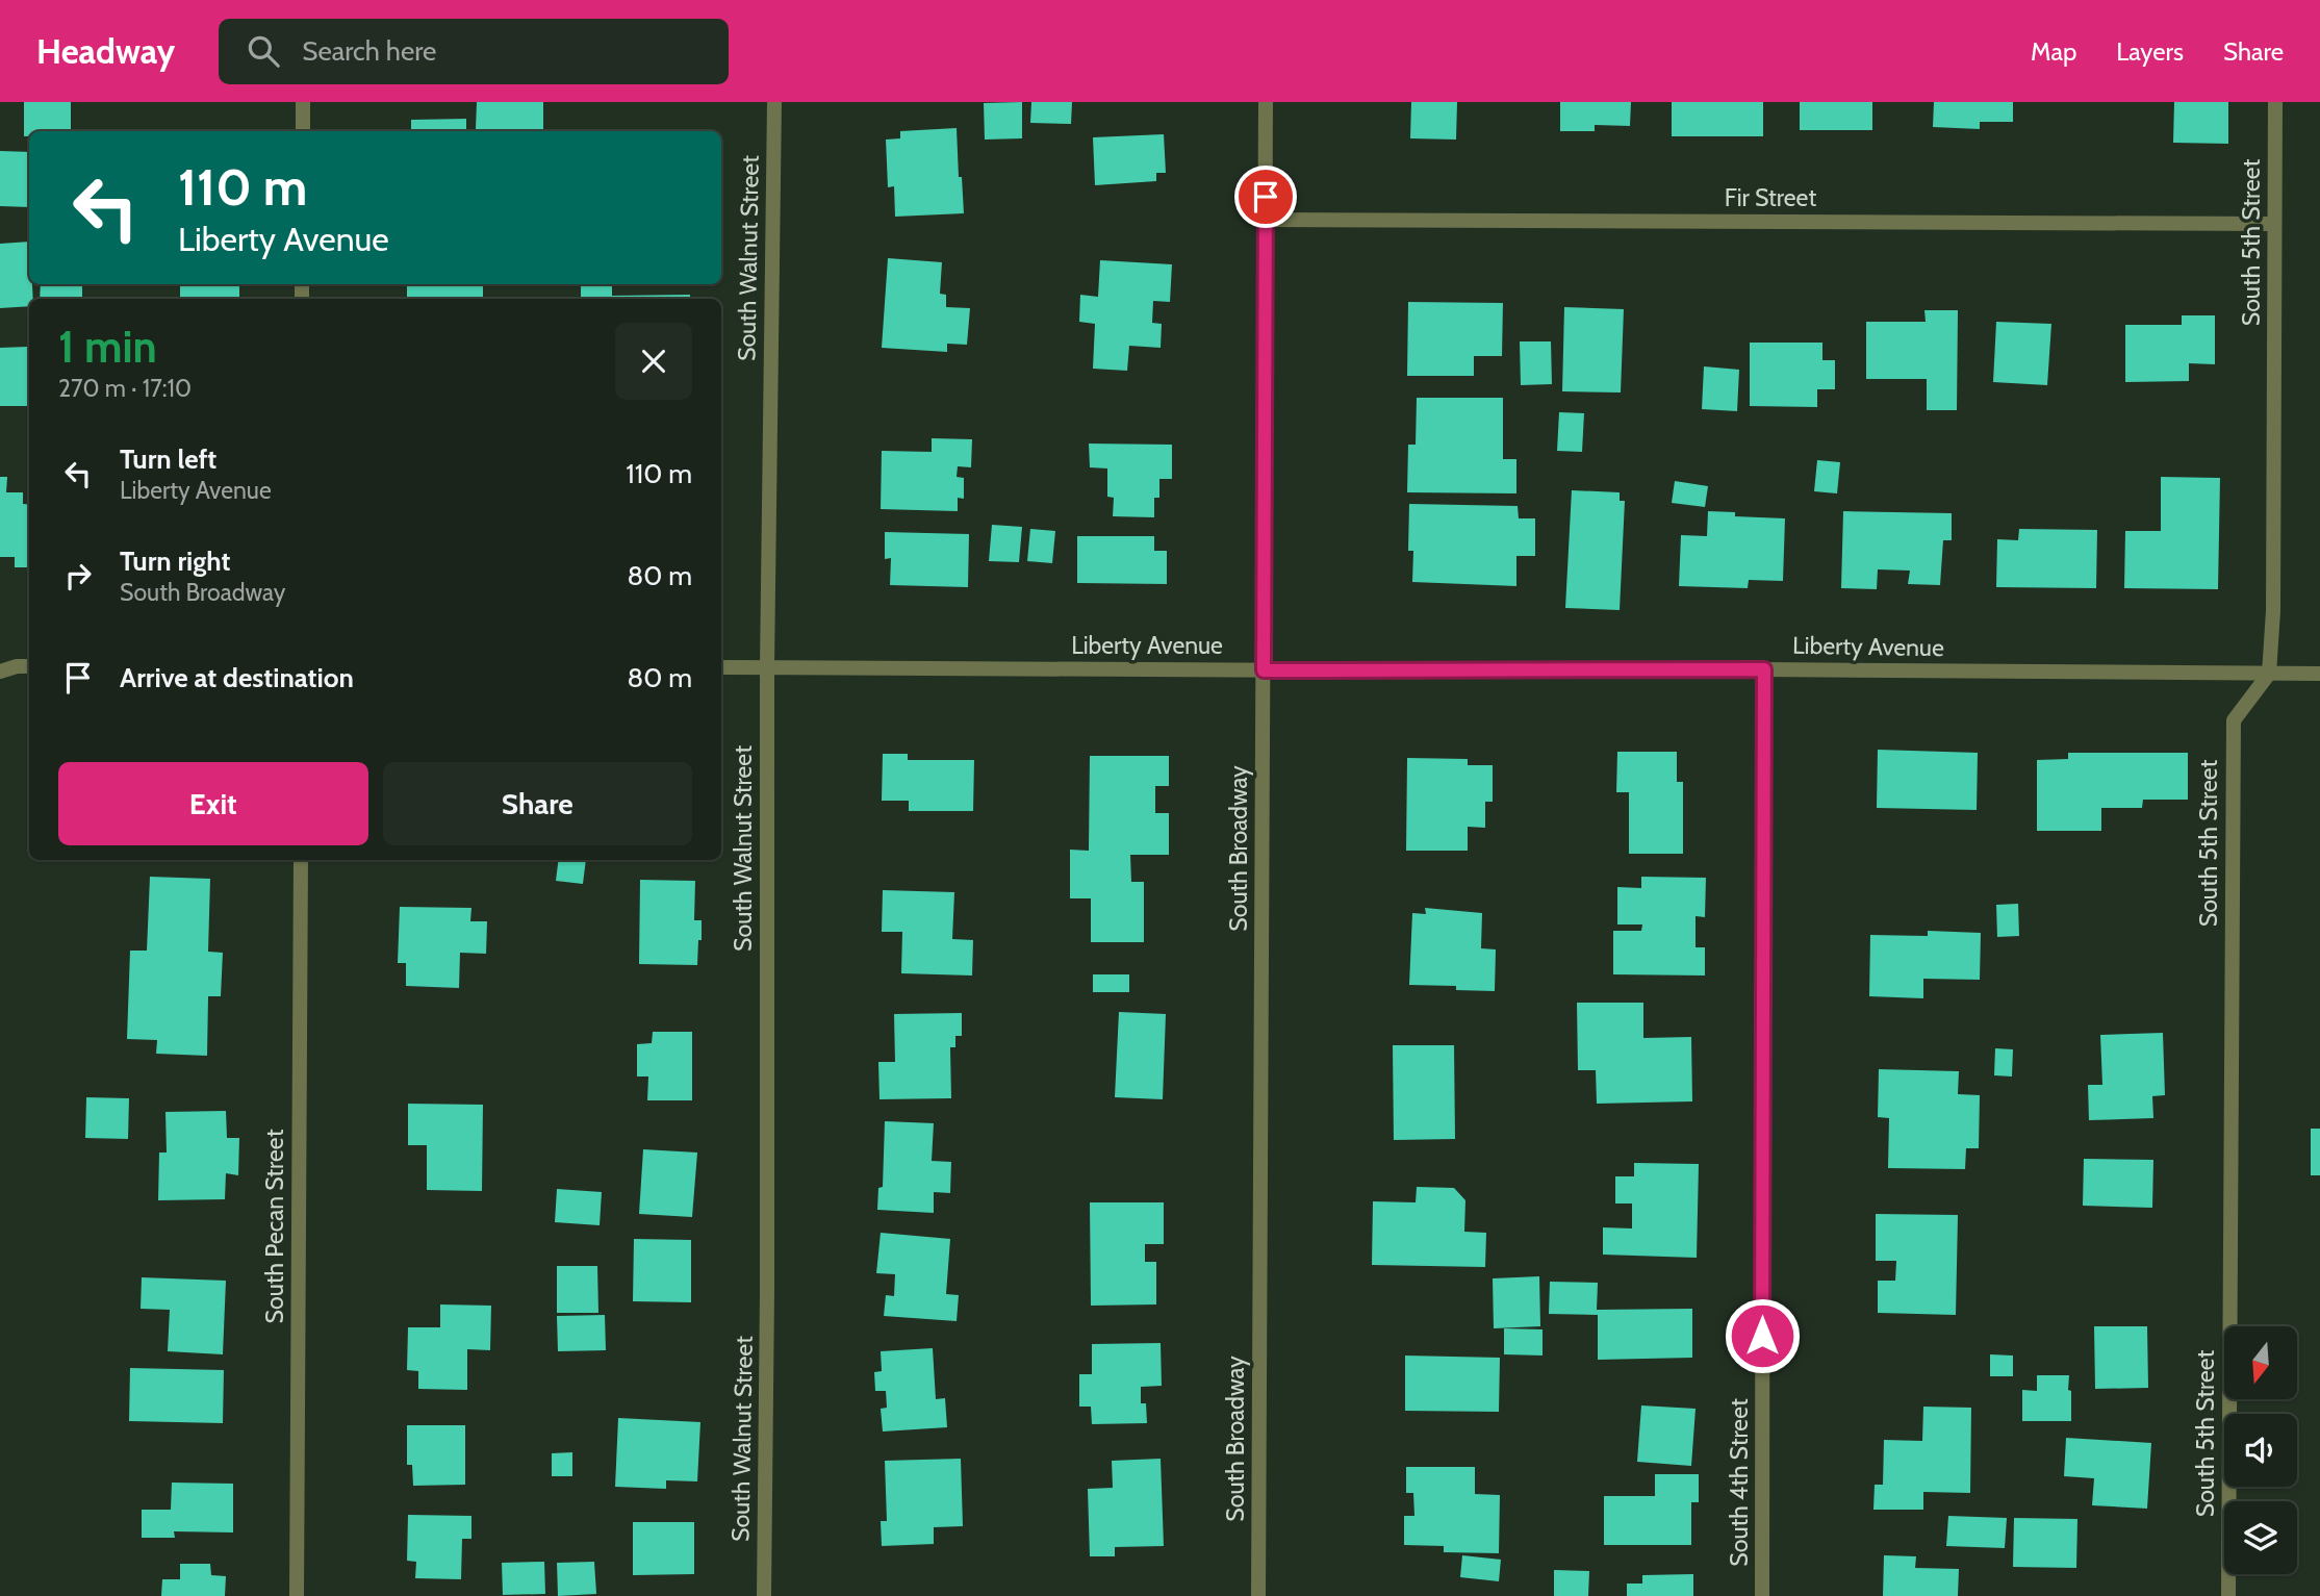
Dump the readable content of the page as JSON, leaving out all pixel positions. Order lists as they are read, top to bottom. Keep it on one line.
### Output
{"streets":{"street":["Fir Street","South 5th Street","South Walnut Street","Liberty Avenue","South Broadway","South Pecan Street","South 4th Street"]},"crossings":[["Fir Street","South 5th Street"],["Fir Street","South Broadway"],["South 5th Street","Liberty Avenue"],["South Walnut Street","Liberty Avenue"],["Liberty Avenue","South Broadway"],["Liberty Avenue","South 4th Street"]],"north":"bottom","page":{"header":"Headway","search":"Search here","nav":["Map","Layers","Share"],"turn":["110 m","Liberty Avenue"],"heading":["1 min","270 m · 17:10"],"list":[{"name":"Turn left","note":"Liberty Avenue","value":"110 m"},{"name":"Turn right","note":"South Broadway","value":"80 m"},{"name":"Arrive at destination","value":"80 m"}],"buttons":["Exit","Share"]}}
